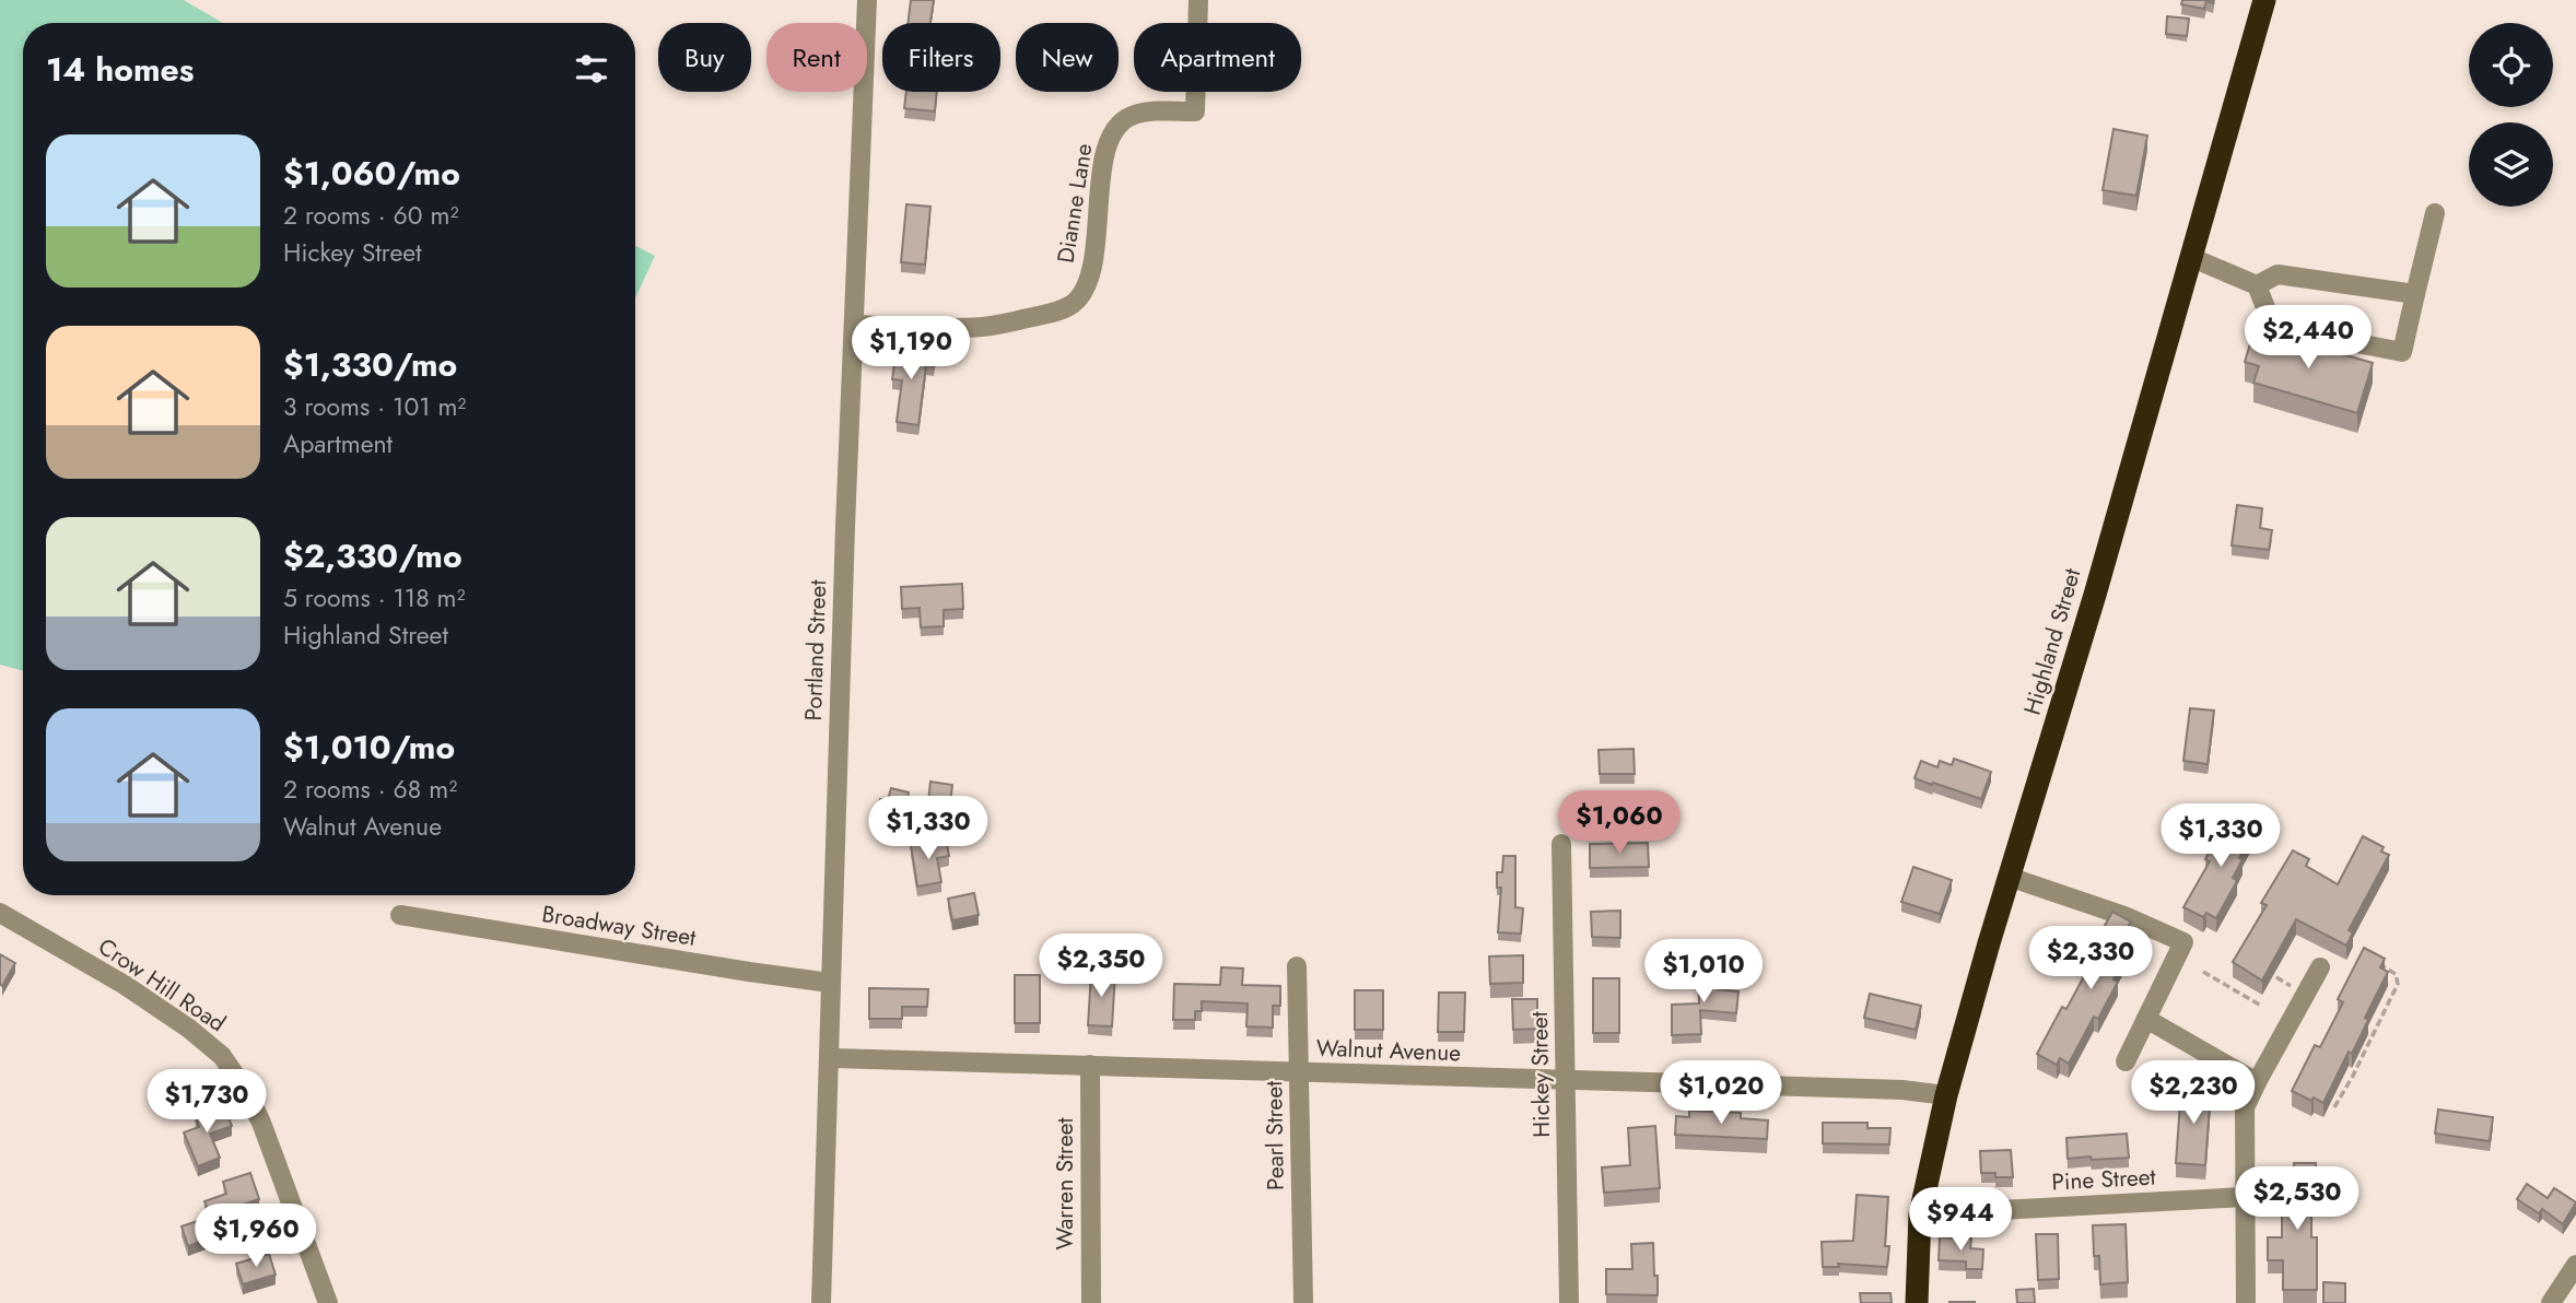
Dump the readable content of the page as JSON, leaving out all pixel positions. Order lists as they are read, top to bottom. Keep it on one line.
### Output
{"streets":{"highway":["Highland Street"],"street":["Dianne Lane","Portland Street","Broadway Street","Crow Hill Road","Walnut Avenue","Hickey Street","Pearl Street","Pine Street","Warren Street"]},"crossings":[["Dianne Lane","Portland Street"],["Highland Street","Walnut Avenue"],["Highland Street","Pine Street"],["Portland Street","Broadway Street"],["Portland Street","Walnut Avenue"],["Walnut Avenue","Hickey Street"],["Walnut Avenue","Pearl Street"],["Walnut Avenue","Warren Street"]],"page":{"chip":["Buy","Rent","Filters","New","Apartment"],"heading":"14 homes","list":[{"name":"$1,060/mo","note":"2 rooms · 60 m² · Hickey Street"},{"name":"$1,330/mo","note":"3 rooms · 101 m² · Apartment"},{"name":"$2,330/mo","note":"5 rooms · 118 m² · Highland Street"},{"name":"$1,010/mo","note":"2 rooms · 68 m² · Walnut Avenue"}],"price":["$2,440","$1,190","$1,060","$1,330","$1,330","$2,330","$2,350","$1,010","$1,020","$2,230","$1,730","$2,530","$944","$1,960"]}}
